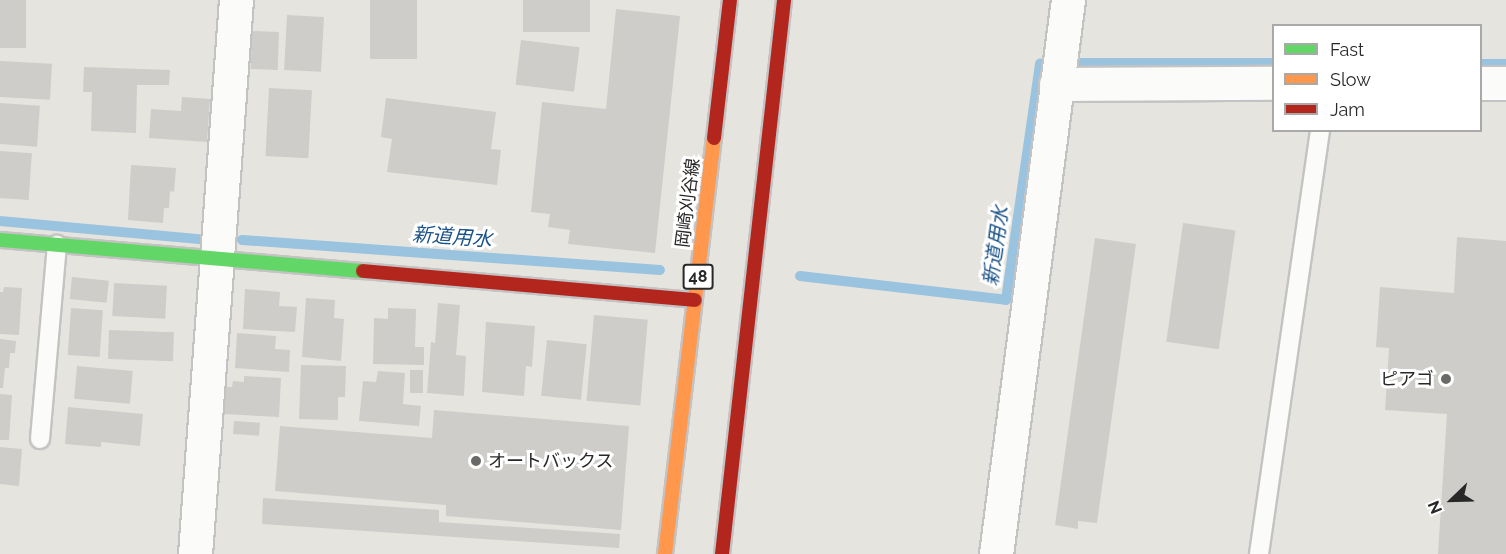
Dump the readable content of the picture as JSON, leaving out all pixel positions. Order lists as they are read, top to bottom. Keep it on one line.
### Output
{"streets":{"main road":["岡崎刈谷線","48"]},"water":["新道用水"],"places":["ピアゴ","オートバックス"],"legend":["Fast","Slow","Jam"],"north":"bottom left"}
